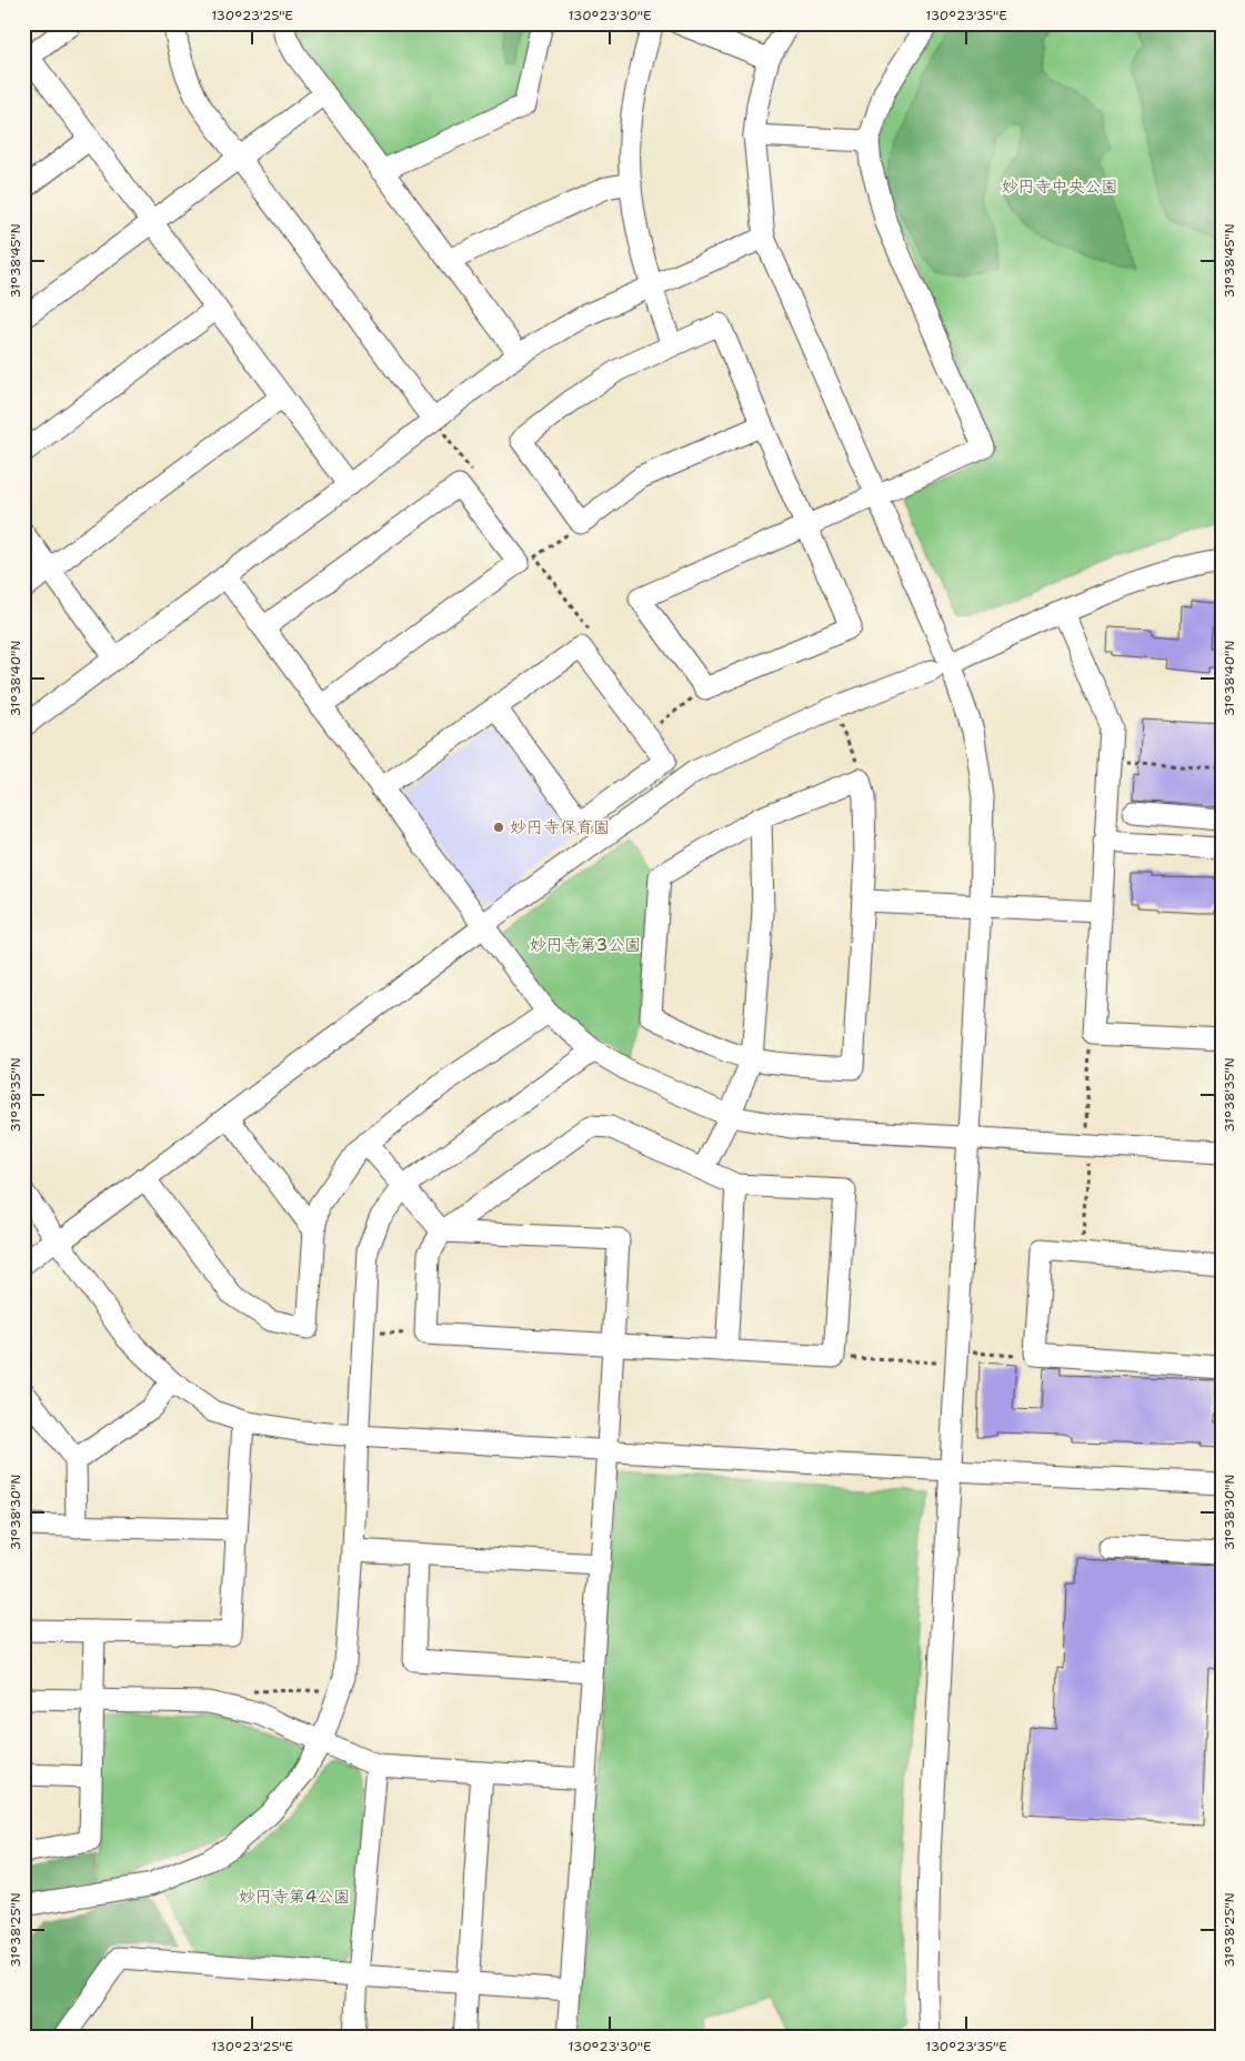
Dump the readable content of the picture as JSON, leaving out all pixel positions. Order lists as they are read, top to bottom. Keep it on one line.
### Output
{"parks":["妙円寺中央公園","妙円寺第3公園","妙円寺第4公園"],"places":["妙円寺保育園"],"coordinates":["130°23'25\"E","130°23'30\"E","130°23'35\"E","31°38'45\"N","31°38'40\"N","31°38'35\"N","31°38'30\"N","31°38'25\"N"]}
